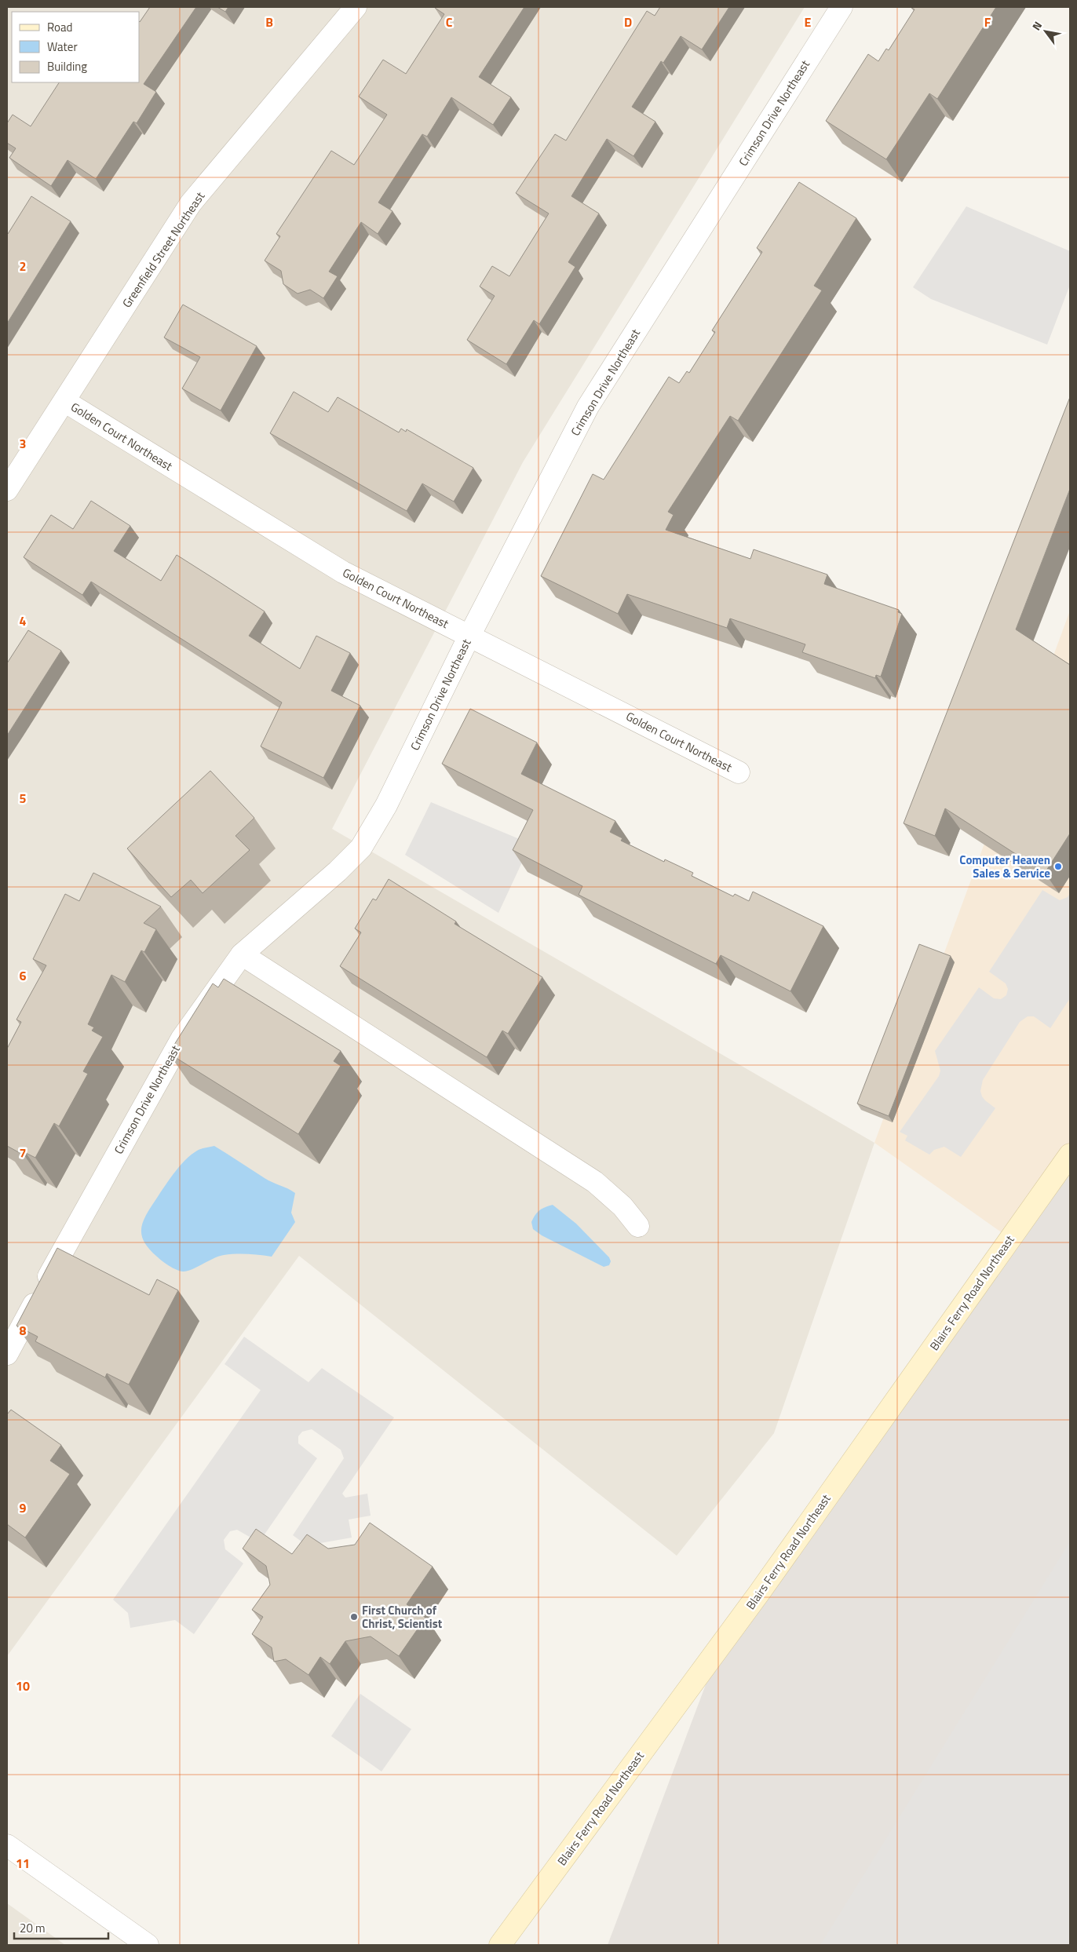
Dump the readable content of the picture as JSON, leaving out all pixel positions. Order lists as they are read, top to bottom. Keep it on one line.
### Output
{"streets":{"main road":["Blairs Ferry Road Northeast"],"street":["Crimson Drive Northeast","Greenfield Street Northeast","Golden Court Northeast"]},"crossings":[["Crimson Drive Northeast","Golden Court Northeast"],["Greenfield Street Northeast","Golden Court Northeast"]],"places":["Computer Heaven Sales & Service","First Church of Christ, Scientist"],"legend":["Road","Water","Building"],"scale_bar":"20 m","north":"top left","grid":{"columns":["B","C","D","E","F"],"rows":["2","3","4","5","6","7","8","9","10","11"]}}
